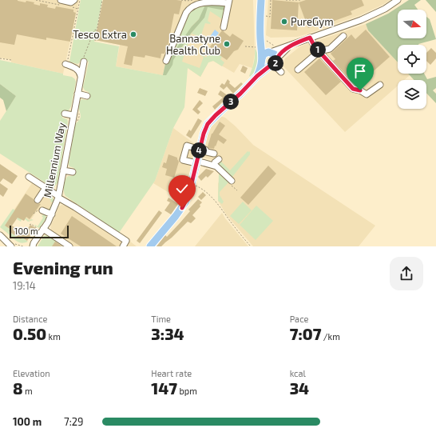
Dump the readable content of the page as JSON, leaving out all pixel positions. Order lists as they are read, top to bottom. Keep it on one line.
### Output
{"streets":{"street":["Millennium Way"]},"places":["PureGym","Tesco Extra","Bannatyne Health Club"],"scale_bar":"100 m","north":"right","page":{"pins":["1","2","3","4"],"scale":"100 m","heading":["Evening run","19:14"],"stats":[["Distance","0.50 km"],["Time","3:34"],["Pace","7:07 /km"],["Elevation","8 m"],["Heart rate","147 bpm"],["kcal","34"]],"list":[{"name":"100 m","note":"7:29"}]}}
